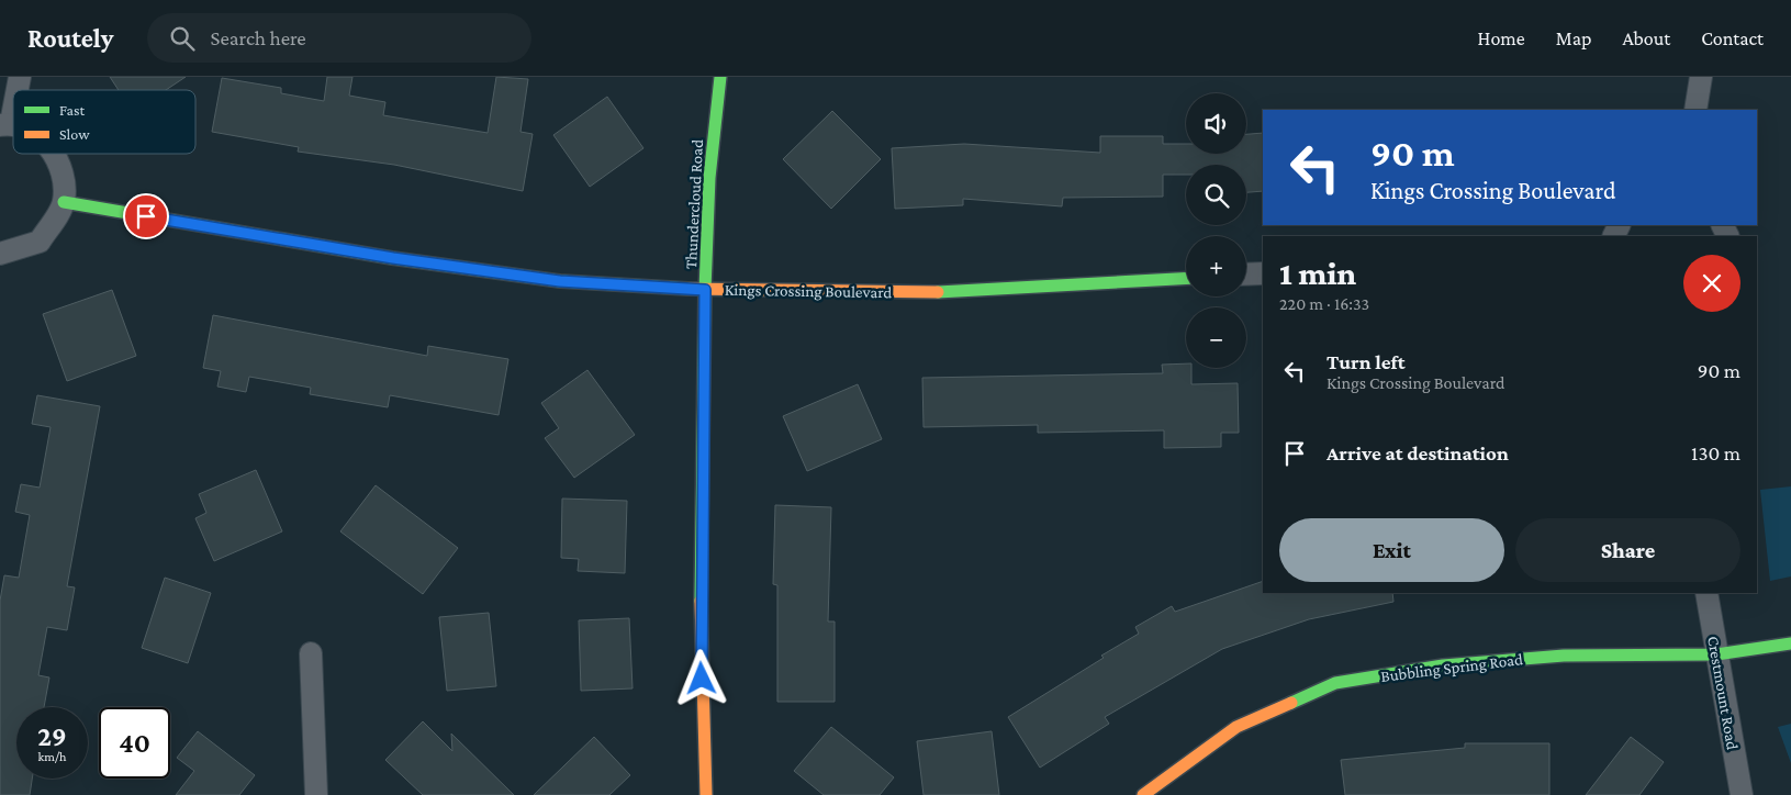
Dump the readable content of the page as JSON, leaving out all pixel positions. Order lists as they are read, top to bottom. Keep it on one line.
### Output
{"streets":{"street":["Thundercloud Road","Kings Crossing Boulevard","Bubbling Spring Road","Crestmount Road"]},"crossings":[["Thundercloud Road","Kings Crossing Boulevard"],["Bubbling Spring Road","Crestmount Road"]],"legend":["Fast","Slow"],"page":{"header":"Routely","search":"Search here","nav":["Home","Map","About","Contact"],"map_buttons":["+","−"],"turn":["90 m","Kings Crossing Boulevard"],"heading":["1 min","220 m · 16:33"],"list":[{"name":"Turn left","note":"Kings Crossing Boulevard","value":"90 m"},{"name":"Arrive at destination","value":"130 m"}],"buttons":["Exit","Share"],"speed":"29 km/h","limit":"40"}}
